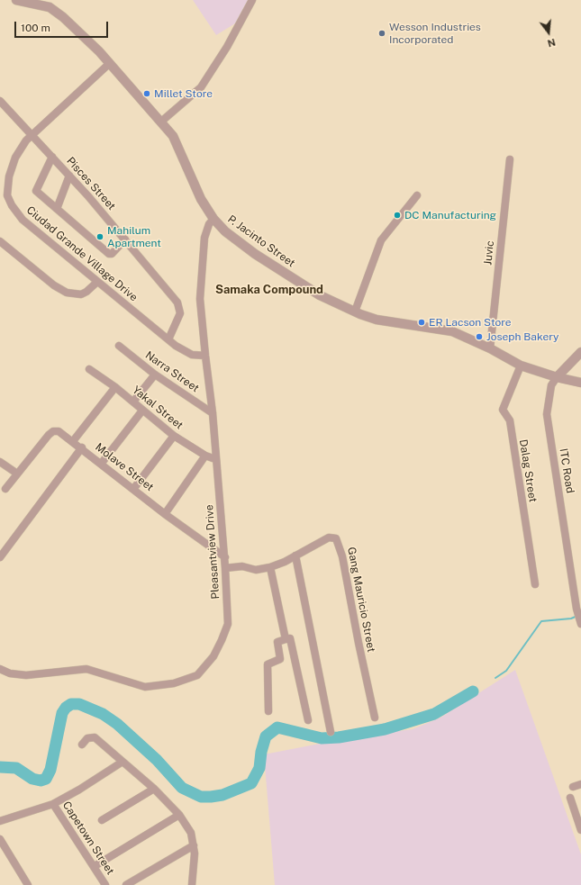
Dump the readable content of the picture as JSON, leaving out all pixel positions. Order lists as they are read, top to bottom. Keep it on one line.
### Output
{"streets":{"street":["Pisces Street","P. Jacinto Street","Juvic","Ciudad Grande Village Drive","Narra Street","Yakal Street","Molave Street","Dalag Street","ITC Road","Pleasantview Drive","Gang Mauricio Street","Capetown Street"]},"crossings":[["Pisces Street","Ciudad Grande Village Drive"],["P. Jacinto Street","Juvic"],["P. Jacinto Street","Ciudad Grande Village Drive"],["P. Jacinto Street","Dalag Street"],["P. Jacinto Street","ITC Road"],["P. Jacinto Street","Pleasantview Drive"],["Ciudad Grande Village Drive","Pleasantview Drive"],["Narra Street","Pleasantview Drive"],["Yakal Street","Pleasantview Drive"],["Molave Street","Pleasantview Drive"],["Pleasantview Drive","Gang Mauricio Street"]],"districts":["Samaka Compound"],"places":["Wesson Industries Incorporated","Millet Store","DC Manufacturing","Mahilum Apartment","ER Lacson Store","Joseph Bakery"],"scale_bar":"100 m","north":"bottom"}
